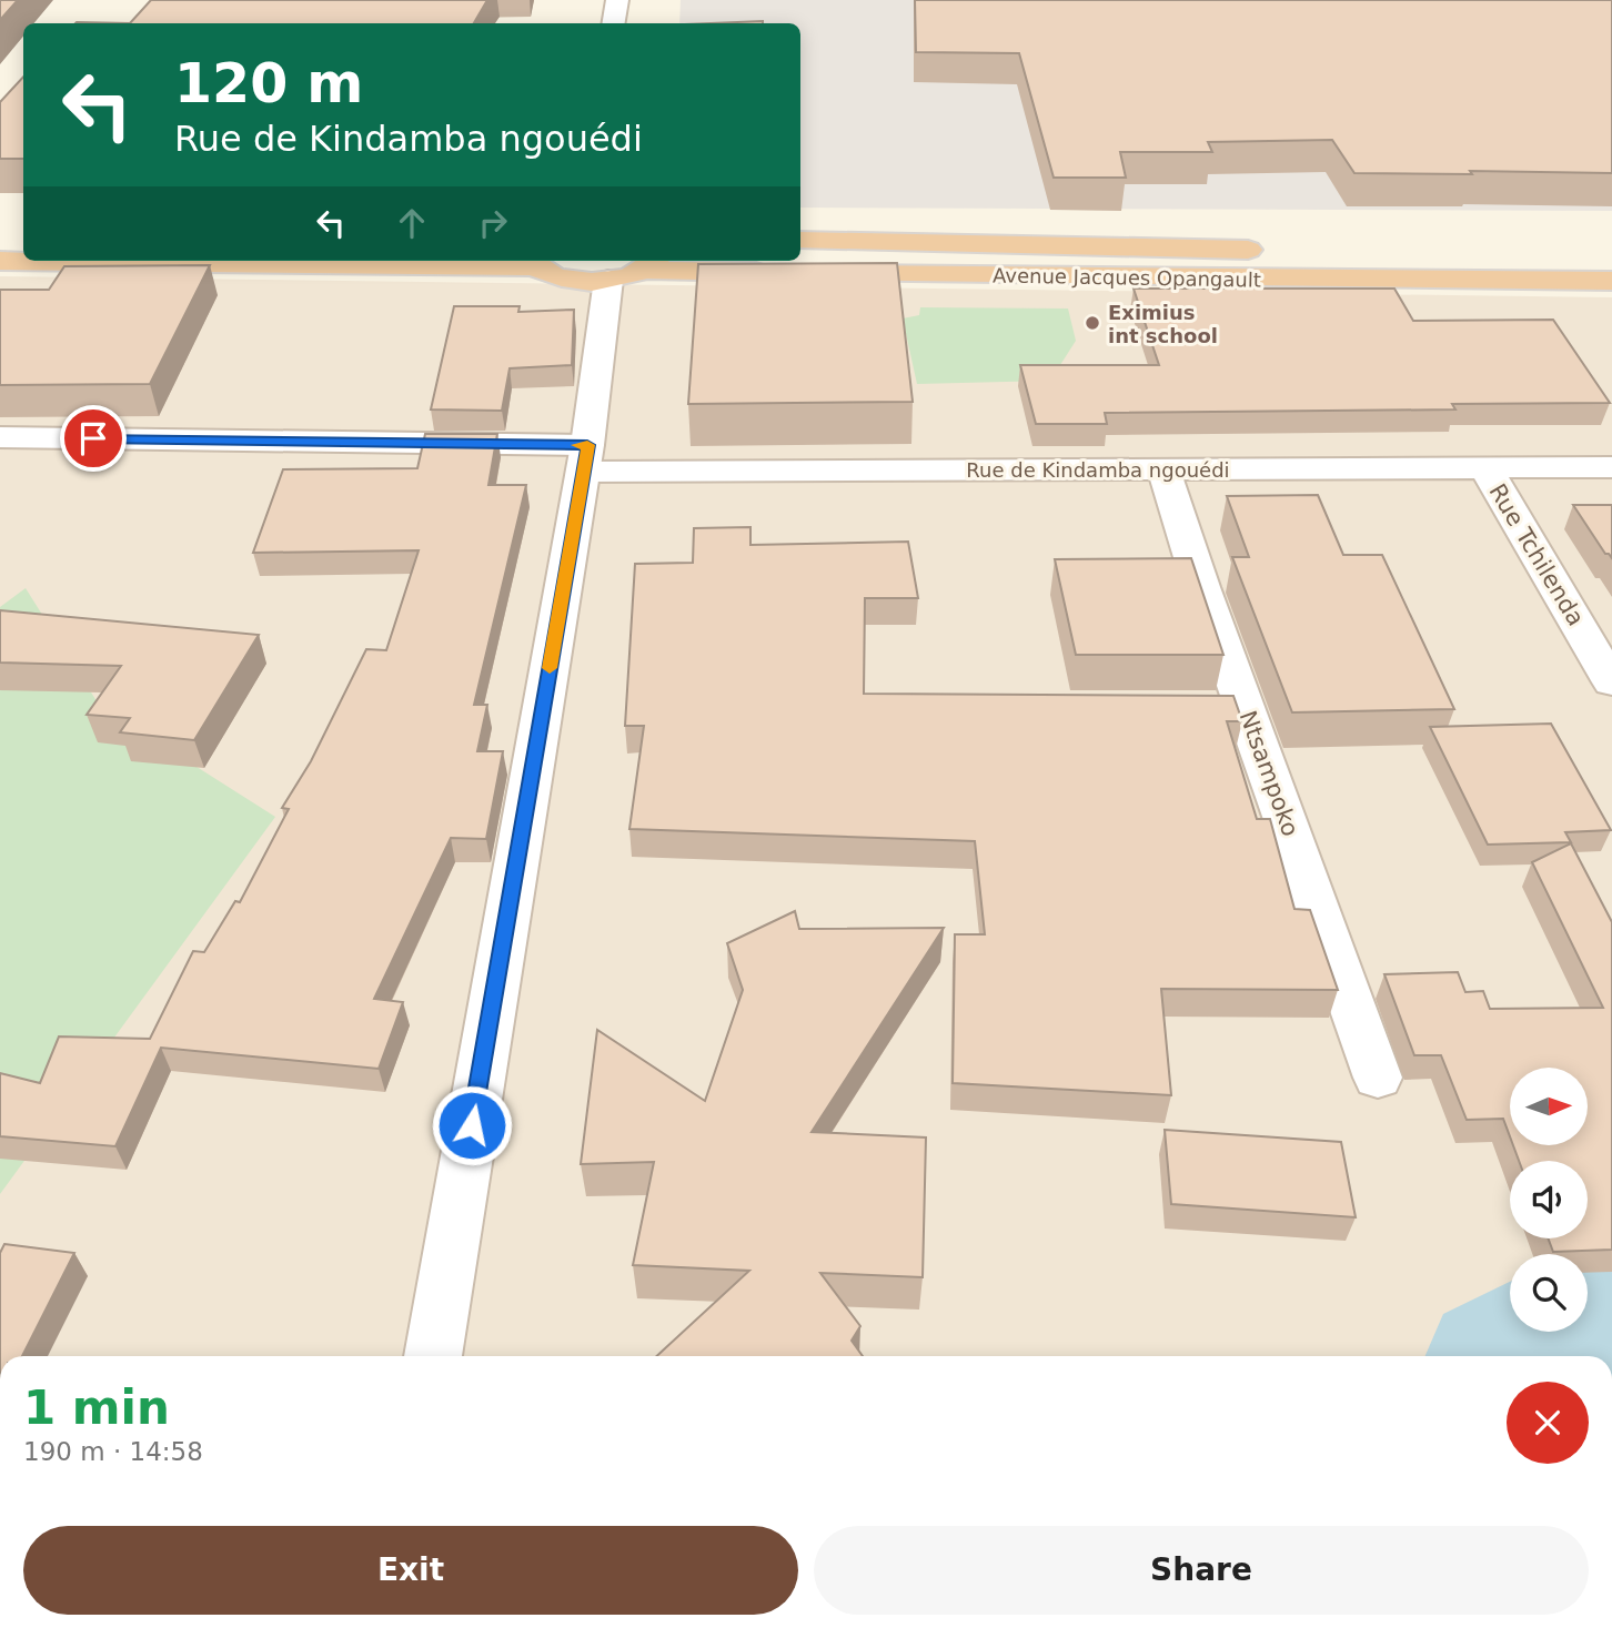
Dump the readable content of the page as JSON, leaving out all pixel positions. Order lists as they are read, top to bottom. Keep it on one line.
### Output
{"streets":{"highway":["Avenue Jacques Opangault"],"street":["Rue de Kindamba ngouédi","Rue Tchilenda","Ntsampoko"]},"crossings":[["Rue de Kindamba ngouédi","Rue Tchilenda"],["Rue de Kindamba ngouédi","Ntsampoko"]],"places":["Eximius int school"],"north":"right","page":{"turn":["120 m","Rue de Kindamba ngouédi"],"heading":["1 min","190 m · 14:58"],"buttons":["Exit","Share"]}}
